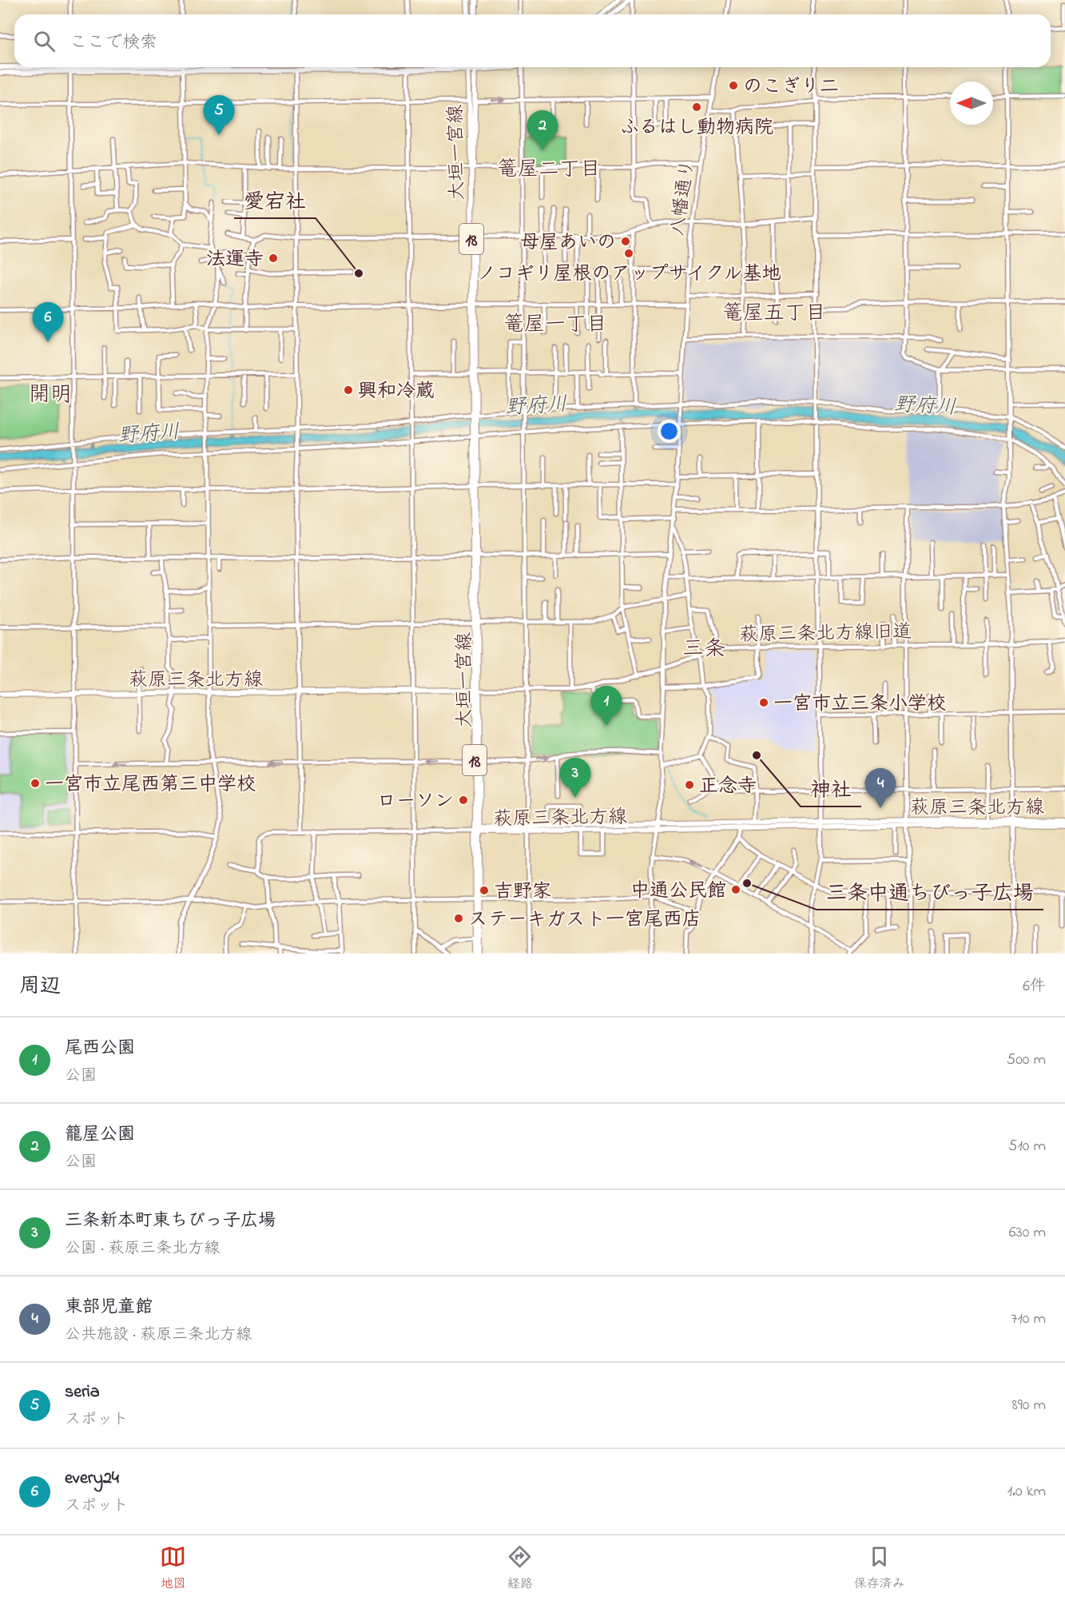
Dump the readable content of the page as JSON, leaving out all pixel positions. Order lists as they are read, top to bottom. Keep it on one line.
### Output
{"streets":{"main road":["大垣一宮線","18","萩原三条北方線"],"street":["八幡通り","萩原三条北方線旧道"]},"crossings":[["大垣一宮線","18"],["大垣一宮線","萩原三条北方線旧道"],["大垣一宮線","萩原三条北方線"],["八幡通り","萩原三条北方線旧道"],["八幡通り","萩原三条北方線"],["萩原三条北方線旧道","萩原三条北方線"]],"districts":["篭屋二丁目","篭屋五丁目","篭屋一丁目","開明","三条"],"water":["野府川"],"places":["のこぎり二","ふるはし動物病院","母屋あいの","ノコギリ屋根のアップサイクル基地","法運寺","愛宕社","興和冷蔵","一宮市立三条小学校","神社","一宮市立尾西第三中学校","正念寺","ローソン","三条中通ちびっ子広場","中通公民館","吉野家","ステーキガスト一宮尾西店"],"north":"left","page":{"search":"ここで検索","pins":["5","2","6","1","3","4"],"heading":["周辺","6件"],"list":[{"mark":"1","name":"尾西公園","note":"公園","value":"500 m"},{"mark":"2","name":"籠屋公園","note":"公園","value":"510 m"},{"mark":"3","name":"三条新本町東ちびっ子広場","note":"公園 · 萩原三条北方線","value":"630 m"},{"mark":"4","name":"東部児童館","note":"公共施設 · 萩原三条北方線","value":"710 m"},{"mark":"5","name":"seria","note":"スポット","value":"890 m"},{"mark":"6","name":"every24","note":"スポット","value":"1.0 km"}],"nav":["地図","経路","保存済み"]}}
